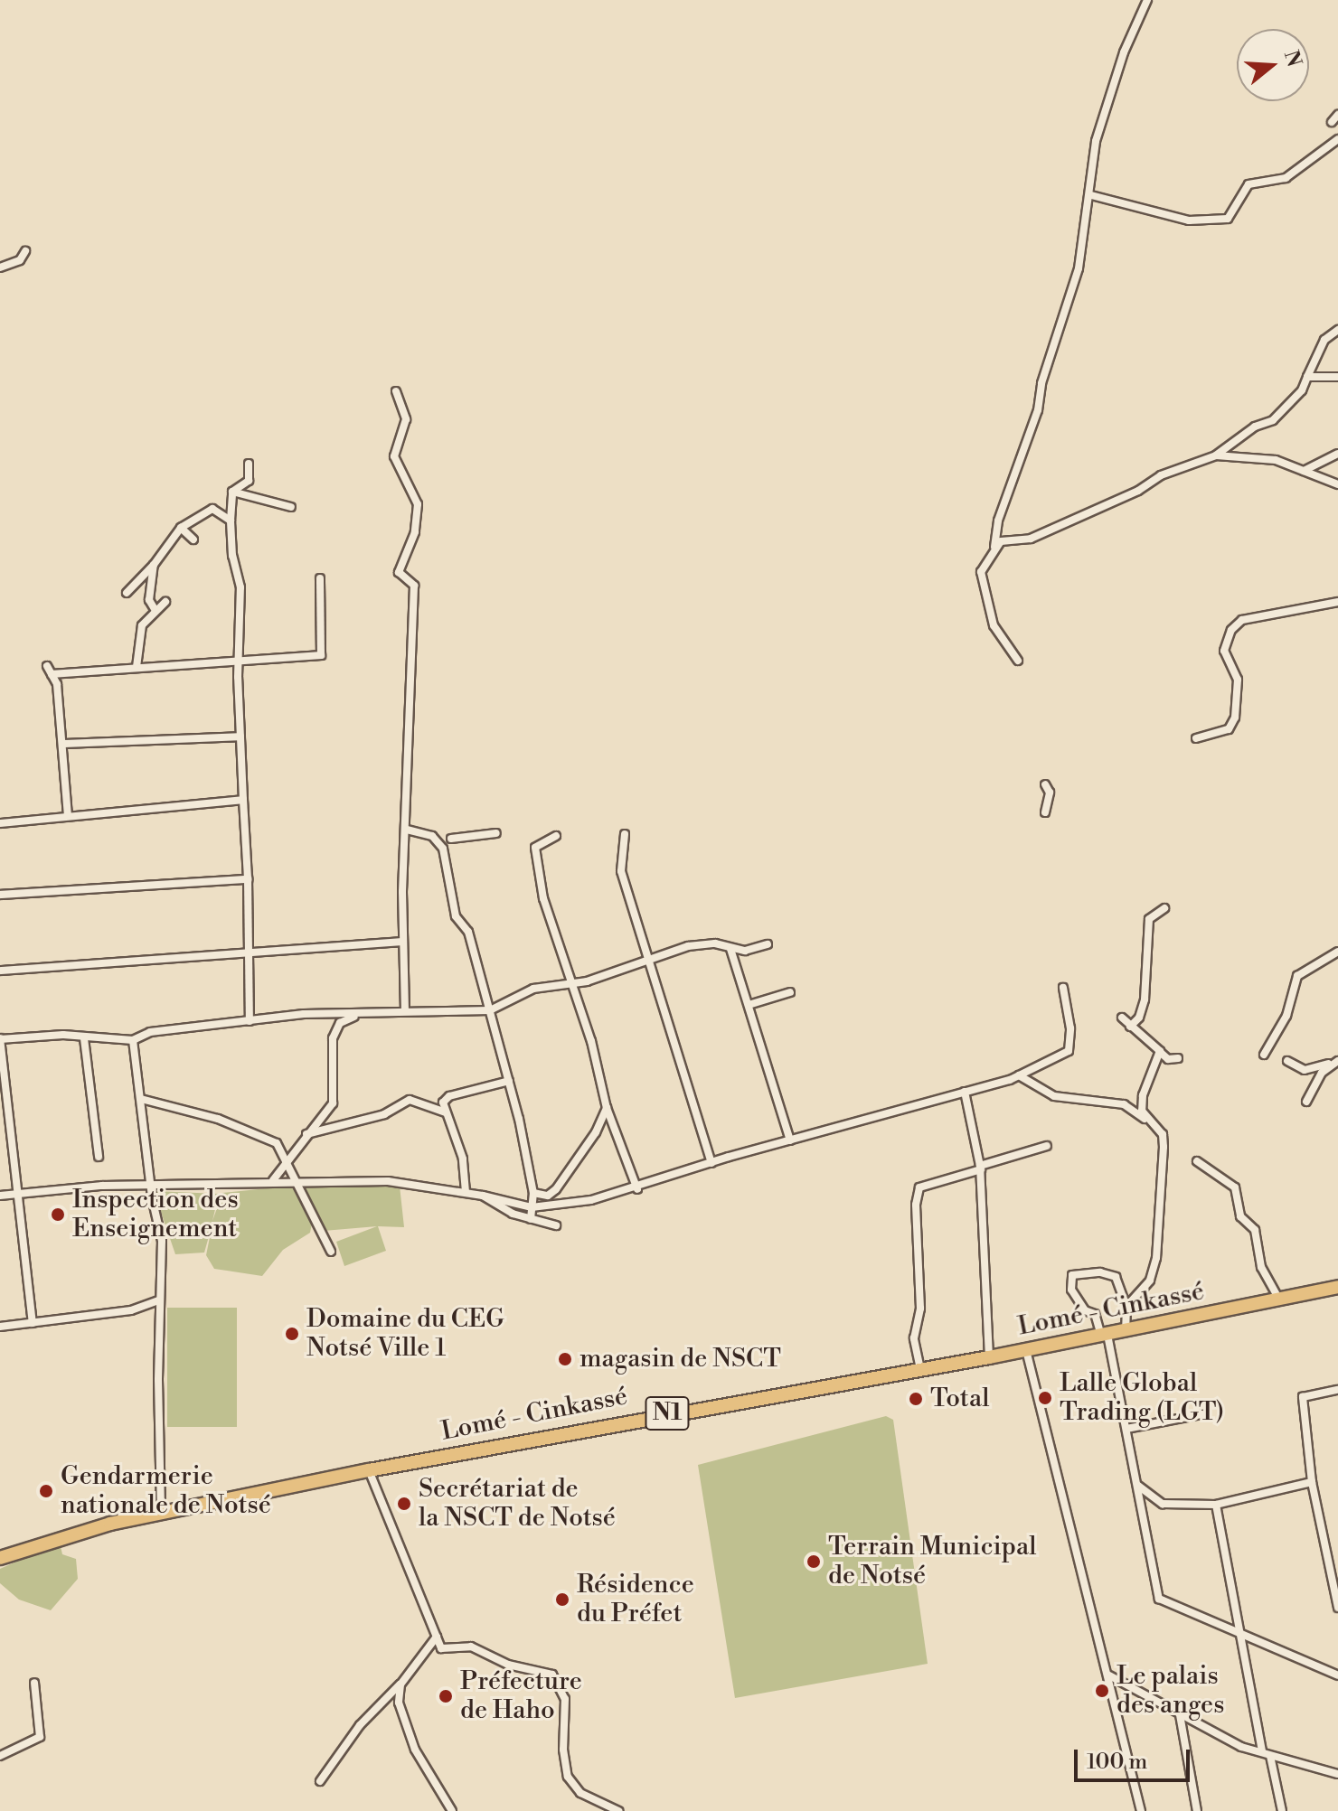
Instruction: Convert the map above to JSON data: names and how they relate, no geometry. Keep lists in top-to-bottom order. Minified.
{"streets":{"highway":["Lomé - Cinkassé","N1"]},"places":["Inspection des Enseignement","Domaine du CEG Notsé Ville 1","magasin de NSCT","Lalle Global Trading (LGT)","Total","Gendarmerie nationale de Notsé","Secrétariat de la NSCT de Notsé","Terrain Municipal de Notsé","Résidence du Préfet","Le palais des anges","Préfecture de Haho"],"scale_bar":"100 m","north":"right"}
